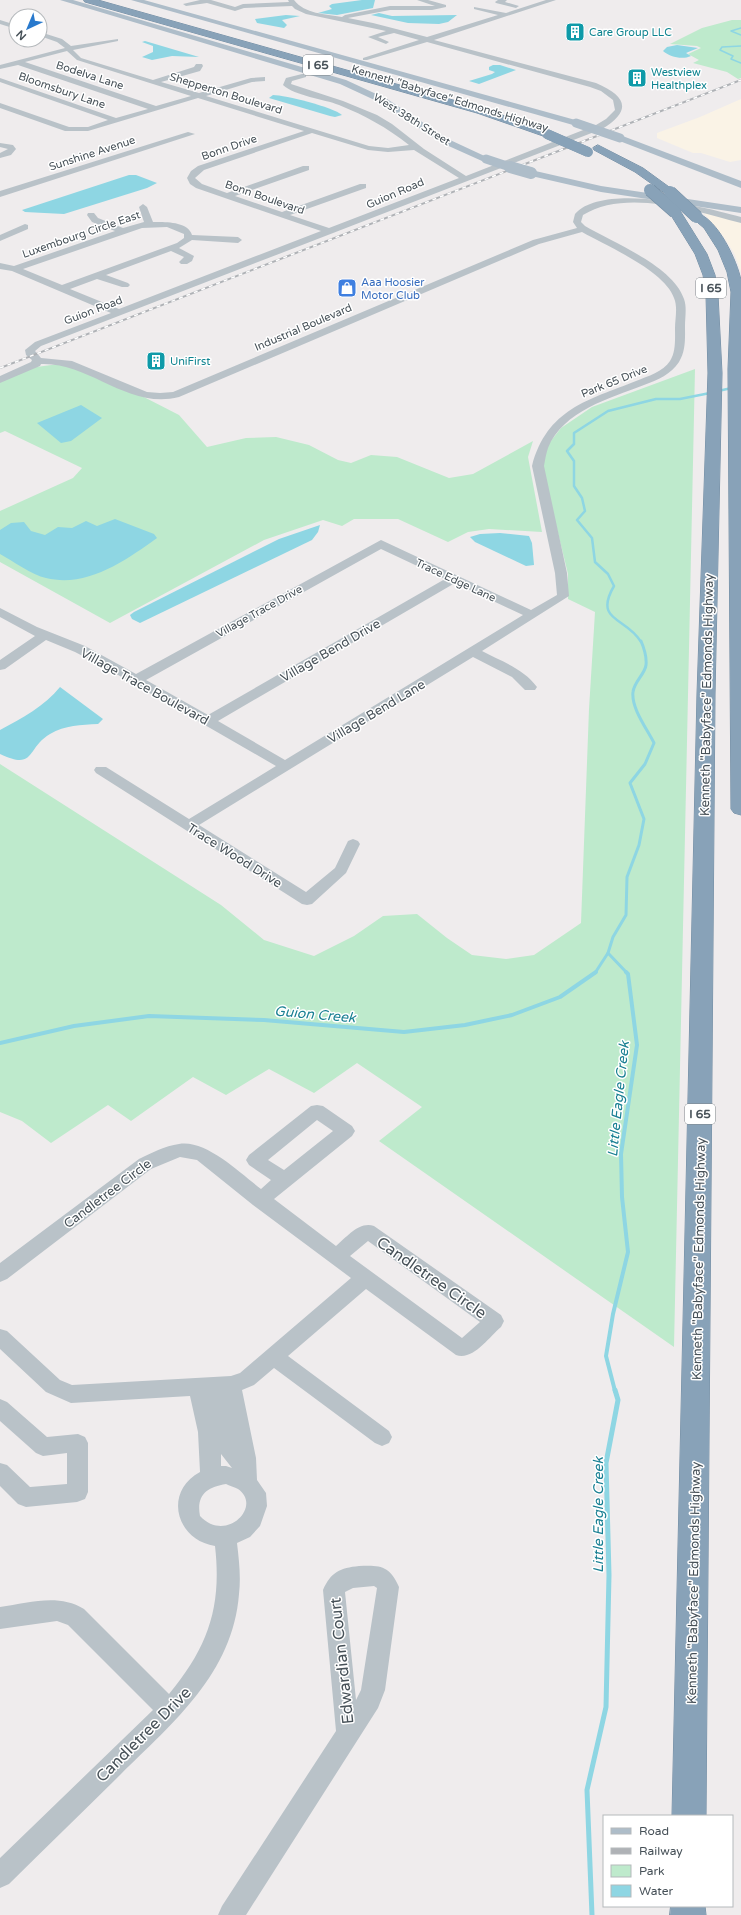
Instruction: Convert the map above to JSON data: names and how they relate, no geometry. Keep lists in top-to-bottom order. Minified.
{"streets":{"highway":["I 65","Kenneth \"Babyface\" Edmonds Highway"],"main road":["West 38th Street"],"street":["Bodelva Lane","Bloomsbury Lane","Shepperton Boulevard","Bonn Drive","Sunshine Avenue","Guion Road","Bonn Boulevard","Luxembourg Circle East","Industrial Boulevard","Park 65 Drive","Trace Edge Lane","Village Trace Drive","Village Bend Drive","Village Trace Boulevard","Village Bend Lane","Trace Wood Drive","Candletree Circle","Edwardian Court","Candletree Drive"]},"crossings":[["Shepperton Boulevard","Bonn Drive"],["Bonn Drive","Bonn Boulevard"],["Guion Road","Bonn Boulevard"],["Guion Road","Industrial Boulevard"],["Industrial Boulevard","Park 65 Drive"],["Park 65 Drive","Village Bend Lane"],["Trace Edge Lane","Village Trace Drive"],["Trace Edge Lane","Village Bend Drive"],["Trace Edge Lane","Village Bend Lane"],["Village Trace Drive","Village Trace Boulevard"],["Village Bend Drive","Village Trace Boulevard"],["Village Trace Boulevard","Village Bend Lane"],["Village Bend Lane","Trace Wood Drive"]],"water":["Guion Creek","Little Eagle Creek"],"places":{"building":["Care Group LLC","Westview Healthplex","UniFirst"],"shop":["Aaa Hoosier Motor Club"]},"legend":["Road","Railway","Park","Water"],"north":"bottom left"}
